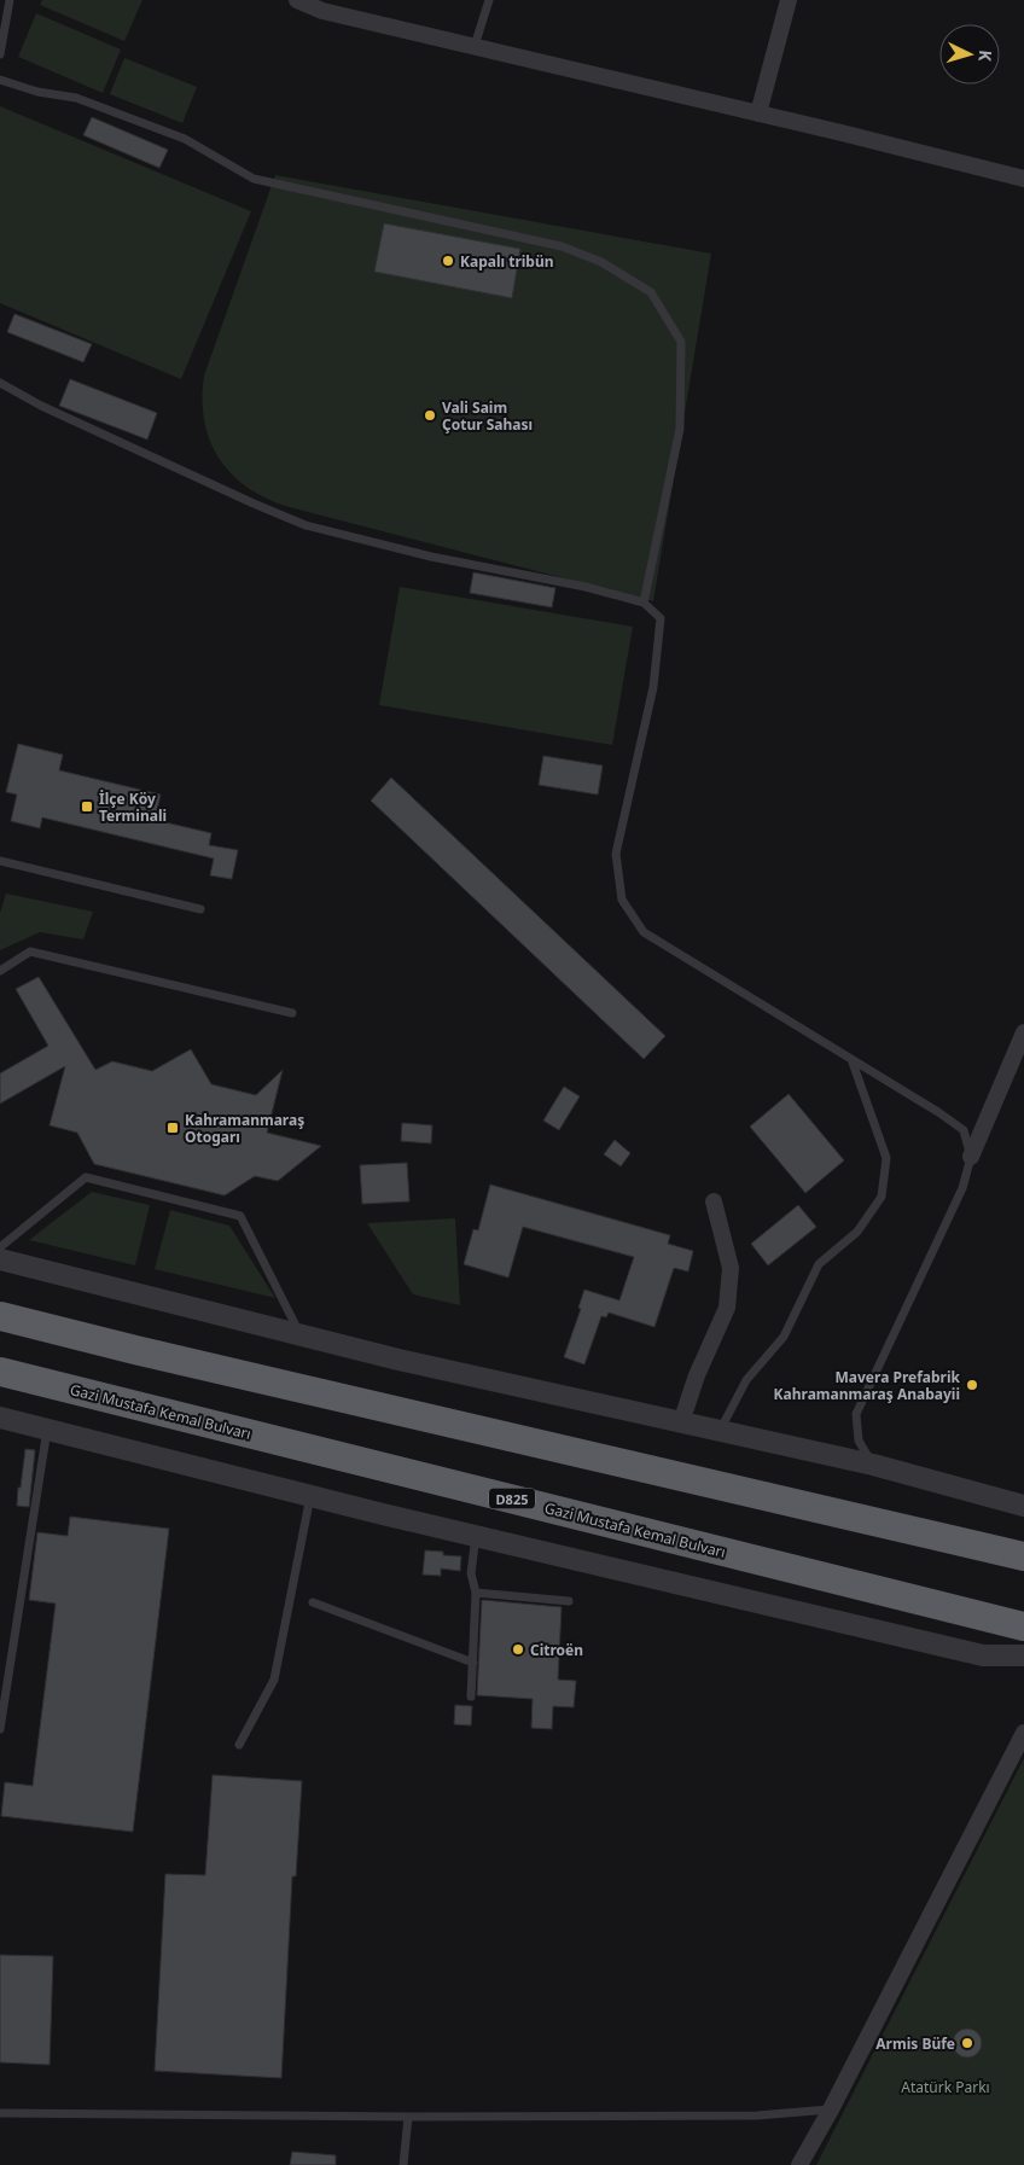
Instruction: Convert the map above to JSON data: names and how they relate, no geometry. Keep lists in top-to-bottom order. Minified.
{"streets":{"highway":["Gazi Mustafa Kemal Bulvarı","D825"]},"parks":["Atatürk Parkı"],"places":{"other":["Kapalı tribün","Vali Saim Çotur Sahası","Mavera Prefabrik Kahramanmaraş Anabayii","Citroën","Armis Büfe"],"transit":["İlçe Köy Terminali","Kahramanmaraş Otogarı"]},"north":"right"}
